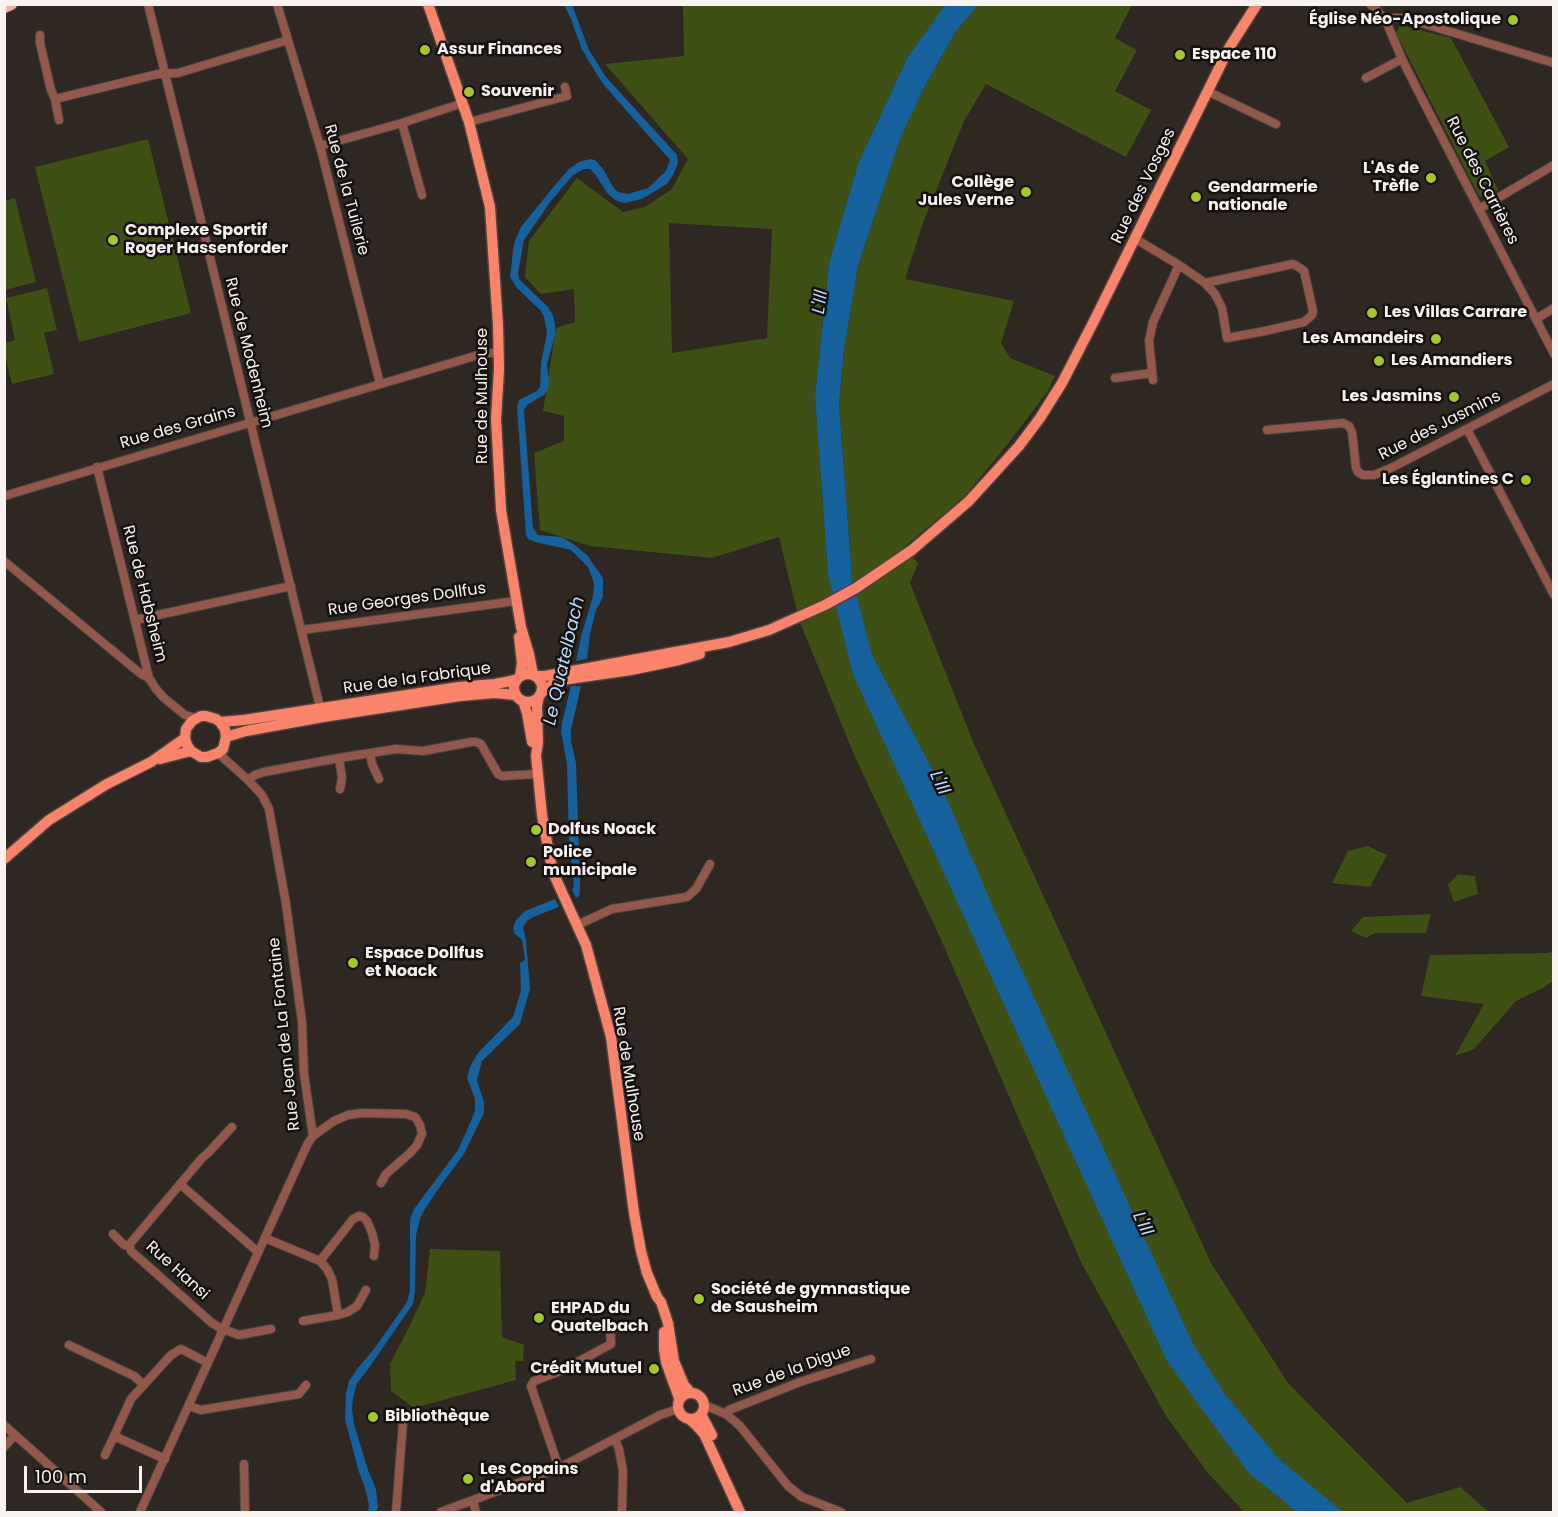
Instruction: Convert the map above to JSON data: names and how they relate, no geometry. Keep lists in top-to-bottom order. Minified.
{"streets":{"main road":["Rue des Vosges","Rue de Mulhouse","Rue de la Fabrique"],"street":["Rue des Carrières","Rue de la Tuilerie","Rue de Modenheim","Rue des Jasmins","Rue des Grains","Rue de Habsheim","Rue Georges Dollfus","Rue Jean de La Fontaine","Rue Hansi","Rue de la Digue"]},"crossings":[["Rue de la Tuilerie","Rue des Grains"],["Rue de Modenheim","Rue des Grains"],["Rue de Modenheim","Rue Georges Dollfus"],["Rue de Modenheim","Rue de la Fabrique"],["Rue de Mulhouse","Rue des Grains"],["Rue de Mulhouse","Rue Georges Dollfus"],["Rue de Mulhouse","Rue de la Fabrique"],["Rue des Grains","Rue de Habsheim"],["Rue de Habsheim","Rue de la Fabrique"],["Rue de Habsheim","Rue Jean de La Fontaine"],["Rue de la Fabrique","Rue Jean de La Fontaine"],["Rue Jean de La Fontaine","Rue Hansi"]],"water":["L'Ill","Le Quatelbach"],"places":["Église Néo-Apostolique","Assur Finances","Espace 110","Souvenir","L'As de Trèfle","Collège Jules Verne","Gendarmerie nationale","Complexe Sportif Roger Hassenforder","Les Villas Carrare","Les Amandeirs","Les Amandiers","Les Jasmins","Les Églantines C","Dolfus Noack","Police municipale","Espace Dollfus et Noack","Société de gymnastique de Sausheim","EHPAD du Quatelbach","Crédit Mutuel","Bibliothèque","Les Copains d'Abord"],"scale_bar":"100 m"}
